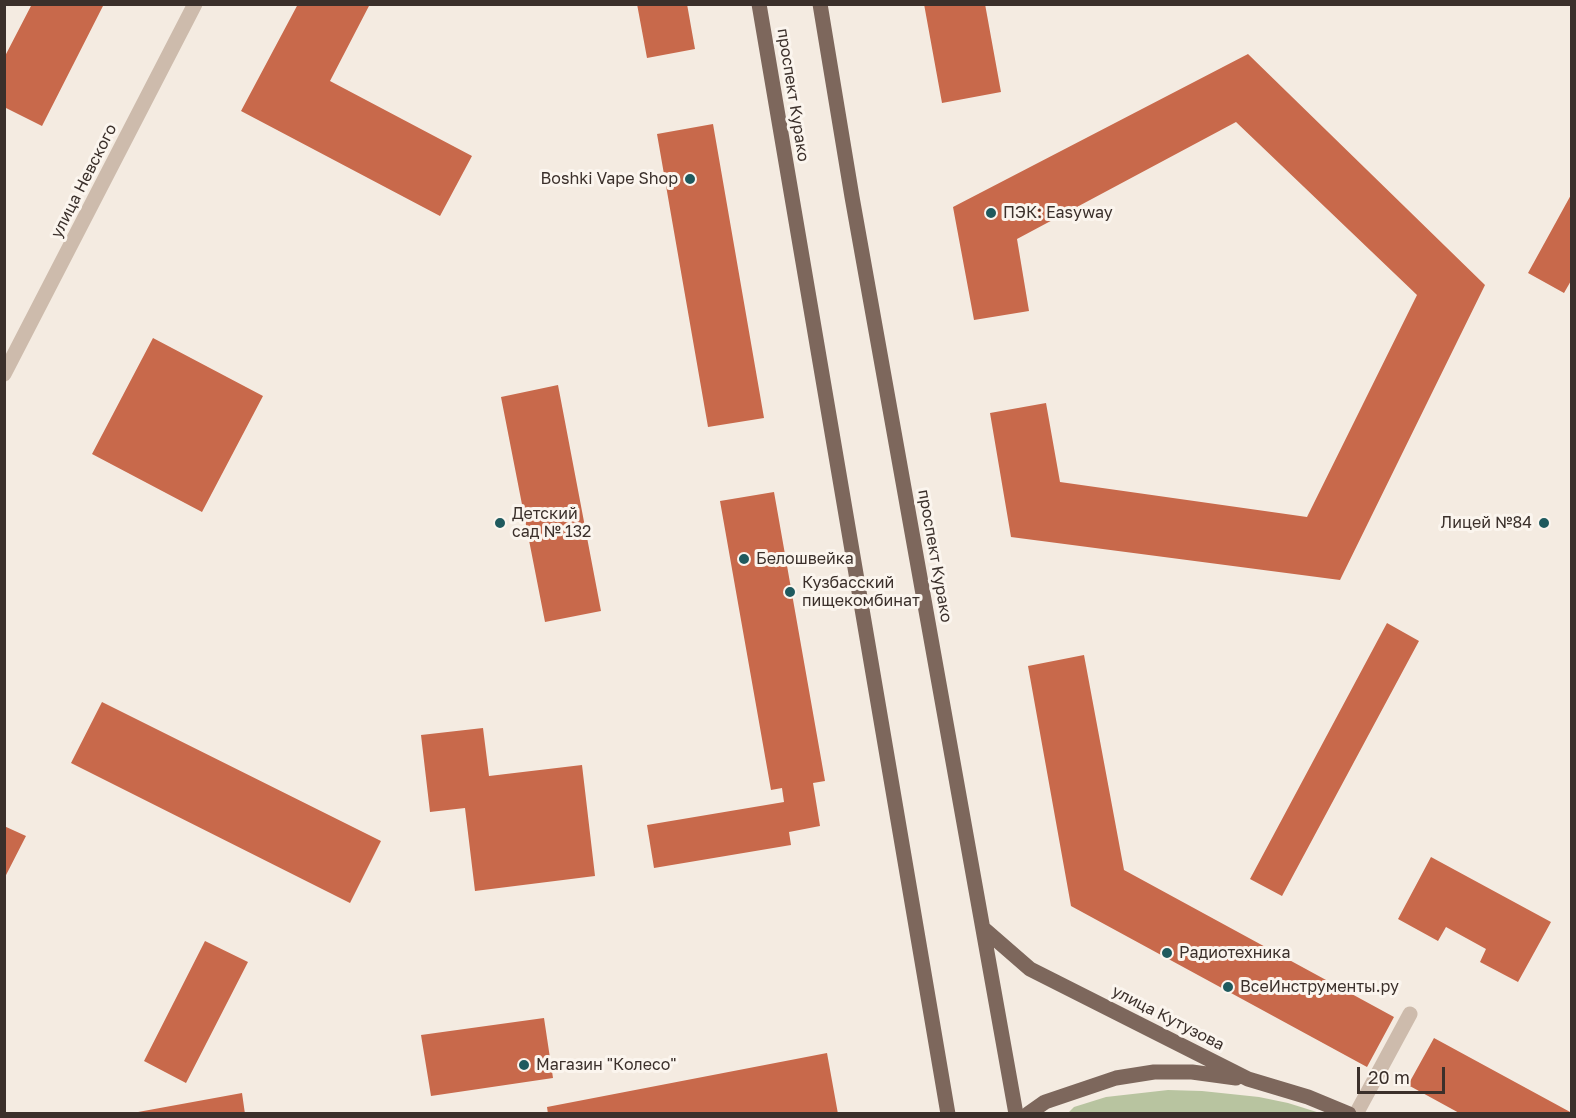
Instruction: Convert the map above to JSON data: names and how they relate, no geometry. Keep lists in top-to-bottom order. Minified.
{"streets":{"main road":["проспект Курако","улица Кутузова"],"street":["улица Невского"]},"crossings":[["проспект Курако","улица Кутузова"]],"places":["Boshki Vape Shop","ПЭК: Easyway","Детский сад № 132","Лицей №84","Белошвейка","Кузбасский пищекомбинат","Радиотехника","ВсеИнструменты.ру","Магазин \"Колесо\""],"scale_bar":"20 m"}
